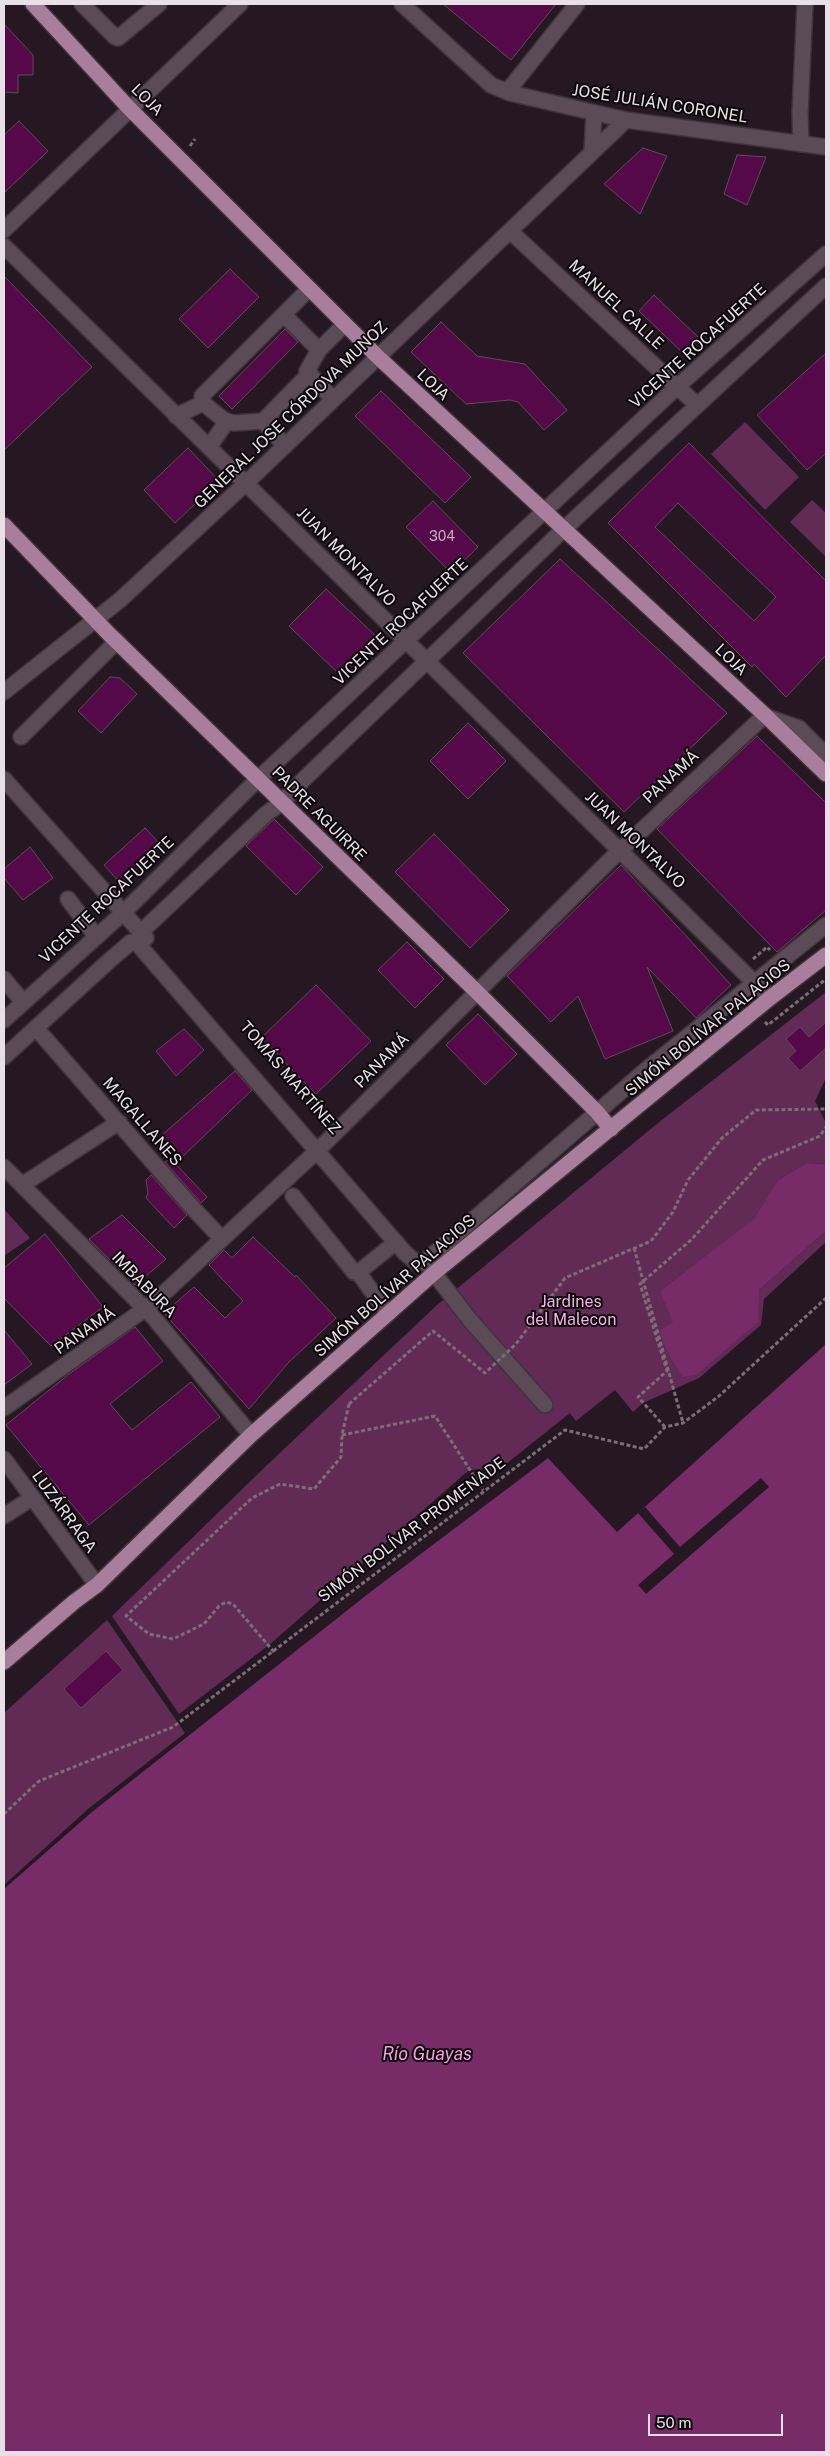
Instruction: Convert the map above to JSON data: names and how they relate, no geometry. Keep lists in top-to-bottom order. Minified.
{"streets":{"main road":["LOJA","PADRE AGUIRRE","SIMÓN BOLÍVAR PALACIOS"],"street":["JOSÉ JULIÁN CORONEL","MANUEL CALLE","VICENTE ROCAFUERTE","GENERAL JOSE CÓRDOVA MUNOZ","JUAN MONTALVO","PANAMÁ","TOMÁS MARTÍNEZ","MAGALLANES","IMBABURA","LUZÁRRAGA"],"path":["SIMÓN BOLÍVAR PROMENADE"]},"crossings":[["LOJA","VICENTE ROCAFUERTE"],["LOJA","GENERAL JOSE CÓRDOVA MUNOZ"],["LOJA","PANAMÁ"],["JOSÉ JULIÁN CORONEL","GENERAL JOSE CÓRDOVA MUNOZ"],["MANUEL CALLE","VICENTE ROCAFUERTE"],["MANUEL CALLE","GENERAL JOSE CÓRDOVA MUNOZ"],["VICENTE ROCAFUERTE","JUAN MONTALVO"],["VICENTE ROCAFUERTE","PADRE AGUIRRE"],["VICENTE ROCAFUERTE","TOMÁS MARTÍNEZ"],["GENERAL JOSE CÓRDOVA MUNOZ","JUAN MONTALVO"],["GENERAL JOSE CÓRDOVA MUNOZ","PADRE AGUIRRE"],["JUAN MONTALVO","PANAMÁ"],["JUAN MONTALVO","SIMÓN BOLÍVAR PALACIOS"],["PANAMÁ","PADRE AGUIRRE"],["PANAMÁ","TOMÁS MARTÍNEZ"],["PANAMÁ","MAGALLANES"],["PANAMÁ","IMBABURA"],["PADRE AGUIRRE","SIMÓN BOLÍVAR PALACIOS"],["SIMÓN BOLÍVAR PALACIOS","TOMÁS MARTÍNEZ"],["SIMÓN BOLÍVAR PALACIOS","IMBABURA"],["SIMÓN BOLÍVAR PALACIOS","LUZÁRRAGA"]],"water":["Río Guayas"],"parks":["Jardines del Malecon"],"house_numbers":["304"],"scale_bar":"50 m"}
